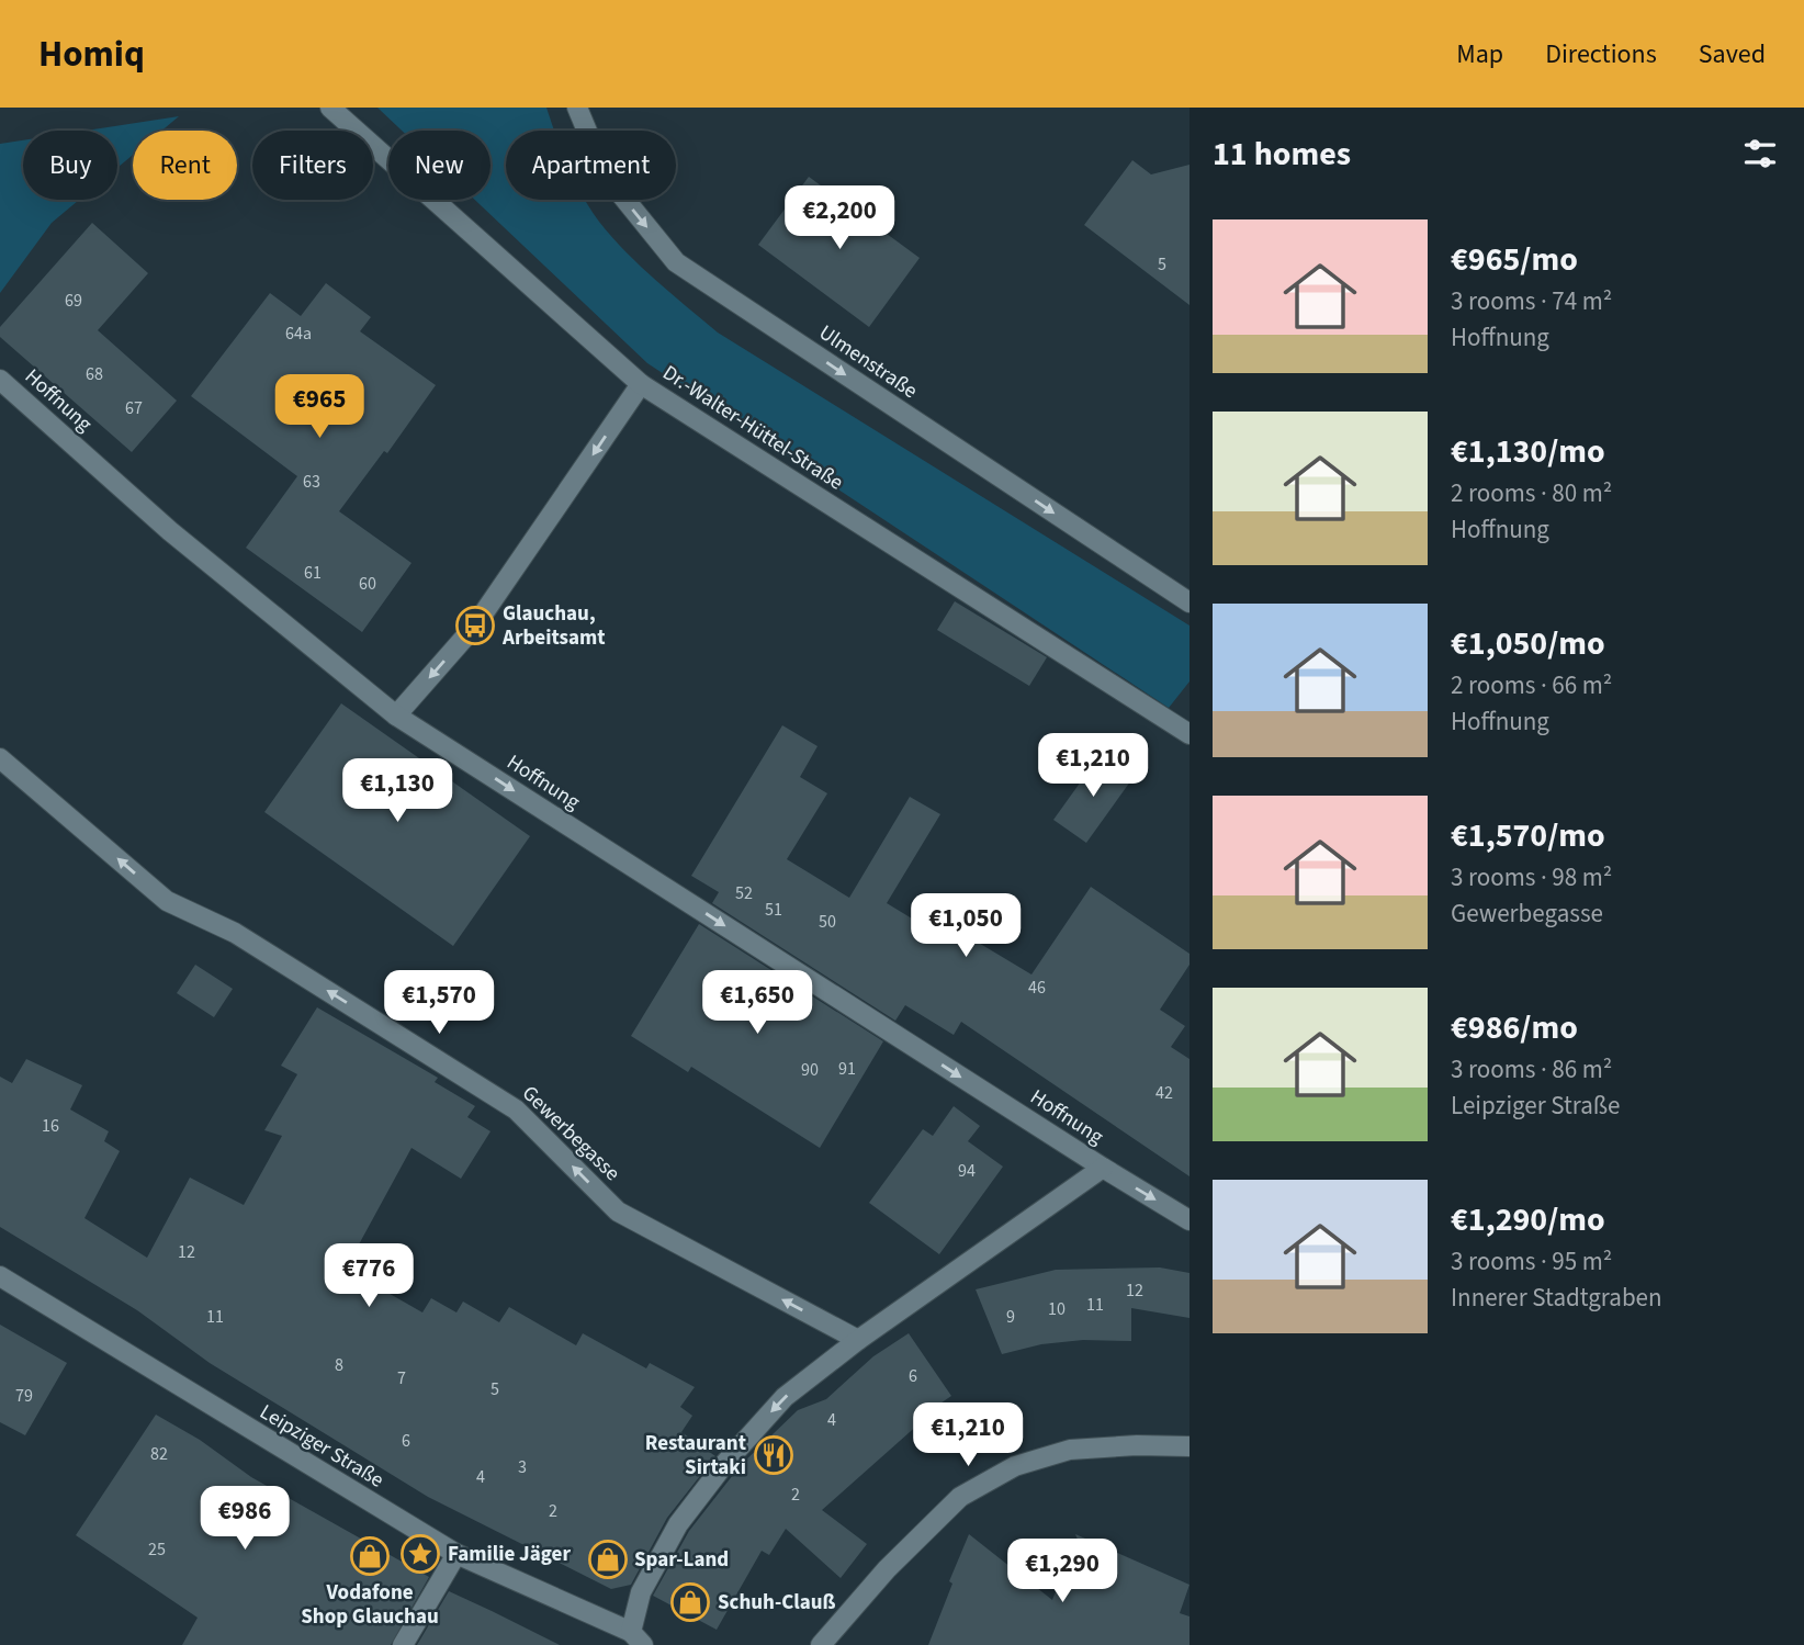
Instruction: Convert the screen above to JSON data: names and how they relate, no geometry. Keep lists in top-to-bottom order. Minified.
{"streets":{"street":["Ulmenstraße","Hoffnung","Dr.-Walter-Hüttel-Straße","Gewerbegasse","Leipziger Straße"]},"crossings":[["Hoffnung","Gewerbegasse"],["Hoffnung","Leipziger Straße"]],"one_way":["Ulmenstraße","Gewerbegasse"],"places":{"bus stop":["Glauchau, Arbeitsamt"],"restaurant":["Restaurant Sirtaki"],"place":["Familie Jäger"],"shop":["Vodafone Shop Glauchau","Spar-Land","Schuh-Clauß"]},"house_numbers":["5","69","64a","68","67","63","61","60","52","51","50","46","91","90","42","16","94","12","12","11","10","11","9","8","6","7","5","79","4","6","82","3","4","2","2","25"],"page":{"header":"Homiq","nav":["Map","Directions","Saved"],"heading":"11 homes","chip":["Buy","Rent","Filters","New","Apartment"],"price":["€2,200","€965","€1,210","€1,130","€1,050","€1,570","€1,650","€776","€1,210","€986","€1,290"],"list":[{"name":"€965/mo","note":"3 rooms · 74 m² · Hoffnung"},{"name":"€1,130/mo","note":"2 rooms · 80 m² · Hoffnung"},{"name":"€1,050/mo","note":"2 rooms · 66 m² · Hoffnung"},{"name":"€1,570/mo","note":"3 rooms · 98 m² · Gewerbegasse"},{"name":"€986/mo","note":"3 rooms · 86 m² · Leipziger Straße"},{"name":"€1,290/mo","note":"3 rooms · 95 m² · Innerer Stadtgraben"}]}}
